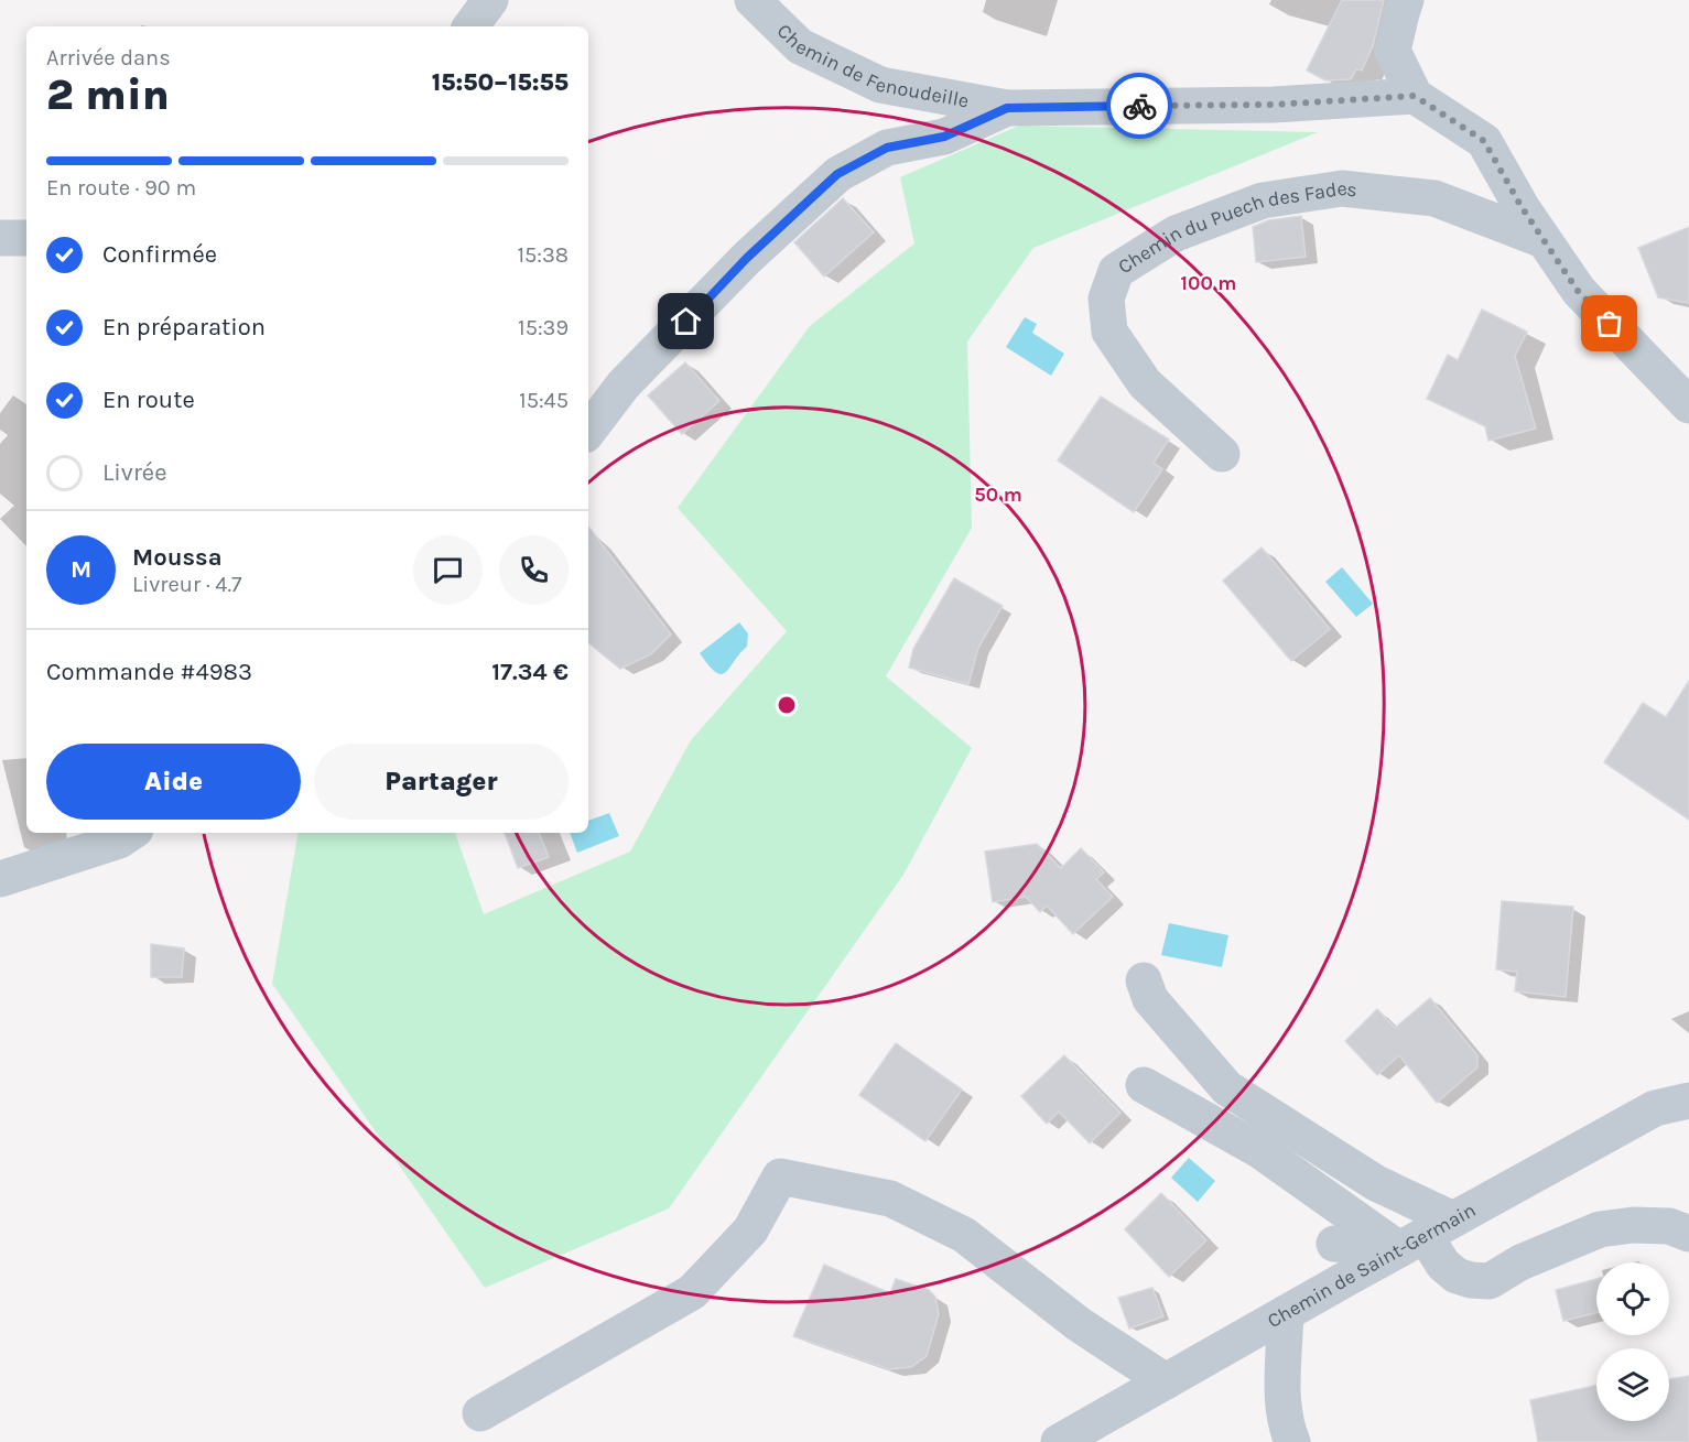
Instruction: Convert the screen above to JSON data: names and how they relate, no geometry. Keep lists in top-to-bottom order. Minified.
{"streets":{"street":["Chemin de Fenoudeille","Chemin du Puech des Fades","Chemin de Saint-Germain"]},"page":{"heading":["2 min","Arrivée dans","15:50–15:55"],"panel":["Moussa","Livreur · 4.7","Commande #4983","17.34 €"],"bar":"En route · 90 m","list":[["Confirmée","15:38"],["En préparation","15:39"],["En route","15:45"],"Livrée"],"round":"M","buttons":["Aide","Partager"]},"rings":["100 m","50 m"]}
